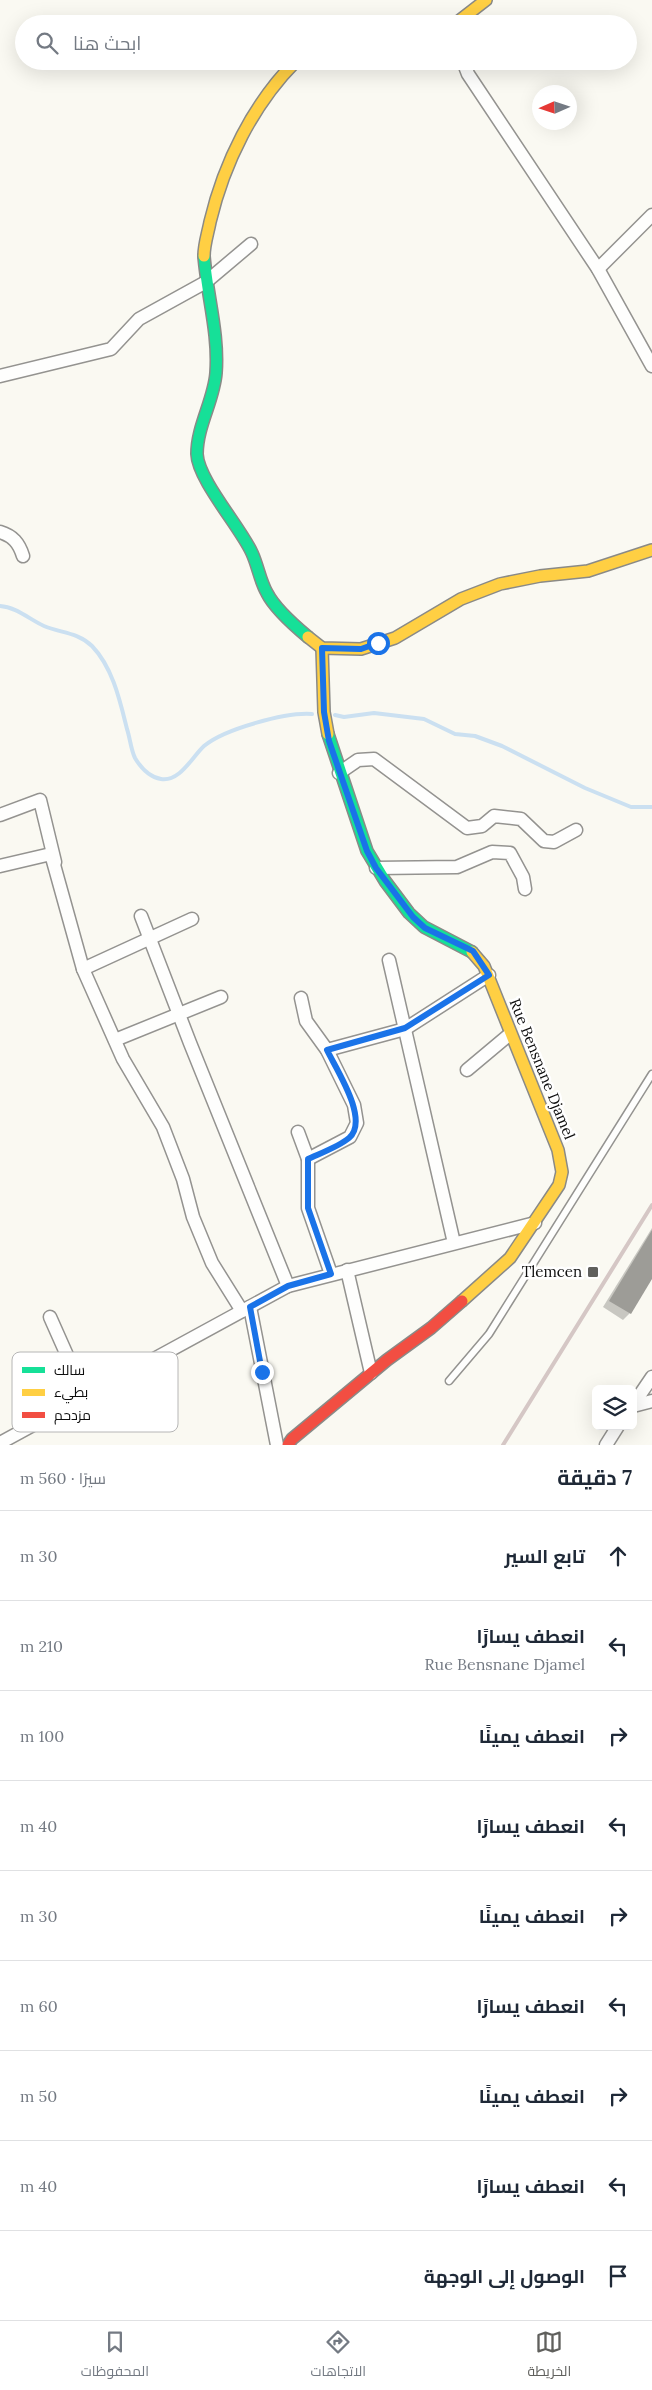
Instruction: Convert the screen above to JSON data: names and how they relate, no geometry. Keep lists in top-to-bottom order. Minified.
{"streets":{"main road":["Rue Bensnane Djamel"]},"places":{"transit":["Tlemcen"]},"legend":["سالك","بطيء","مزدحم"],"north":"left","page":{"search":"ابحث هنا","heading":["7 دقيقة","سيرًا · 560 m"],"list":[["تابع السير","30 m"],["انعطف يسارًا","Rue Bensnane Djamel","210 m"],["انعطف يمينًا","100 m"],["انعطف يسارًا","40 m"],["انعطف يمينًا","30 m"],["انعطف يسارًا","60 m"],["انعطف يمينًا","50 m"],["انعطف يسارًا","40 m"],"الوصول إلى الوجهة"],"nav":["الخريطة","الاتجاهات","المحفوظات"]}}
